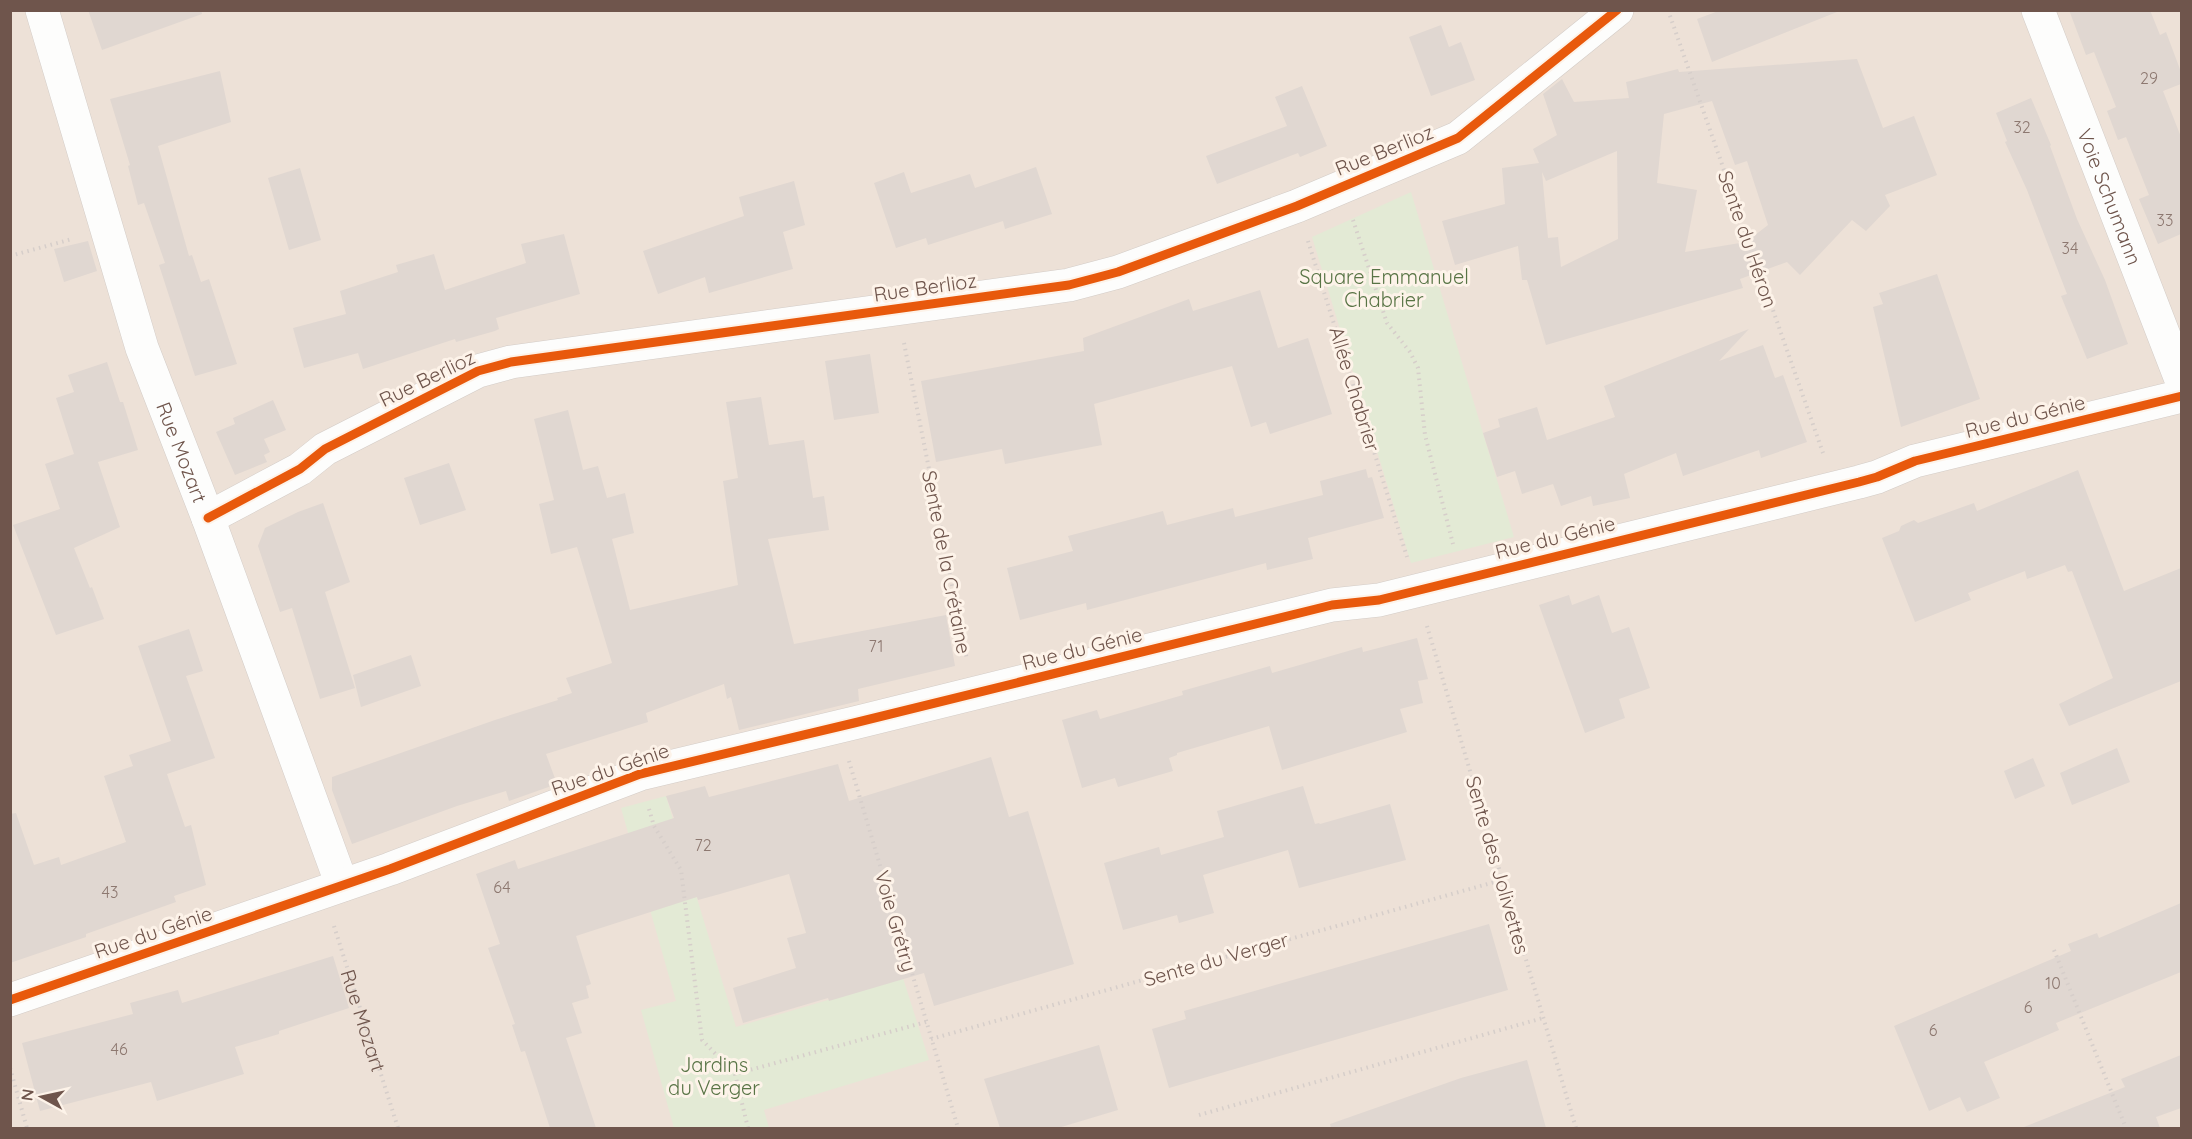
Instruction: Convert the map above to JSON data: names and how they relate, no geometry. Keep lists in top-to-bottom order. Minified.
{"streets":{"street":["Rue Berlioz","Voie Schumann","Rue du Génie","Rue Mozart"],"path":["Sente du Héron","Allée Chabrier","Sente de la Crétaine","Sente des Jolivettes","Voie Grétry","Sente du Verger"]},"crossings":[["Rue Berlioz","Allée Chabrier"],["Rue Berlioz","Rue Mozart"],["Rue Berlioz","Sente de la Crétaine"],["Rue du Génie","Rue Mozart"],["Rue du Génie","Voie Grétry"],["Sente des Jolivettes","Sente du Verger"],["Voie Grétry","Sente du Verger"]],"parks":["Square Emmanuel Chabrier","Jardins du Verger"],"house_numbers":["29","32","33","34","71","72","64","43","10","6","6","46"],"north":"left"}
